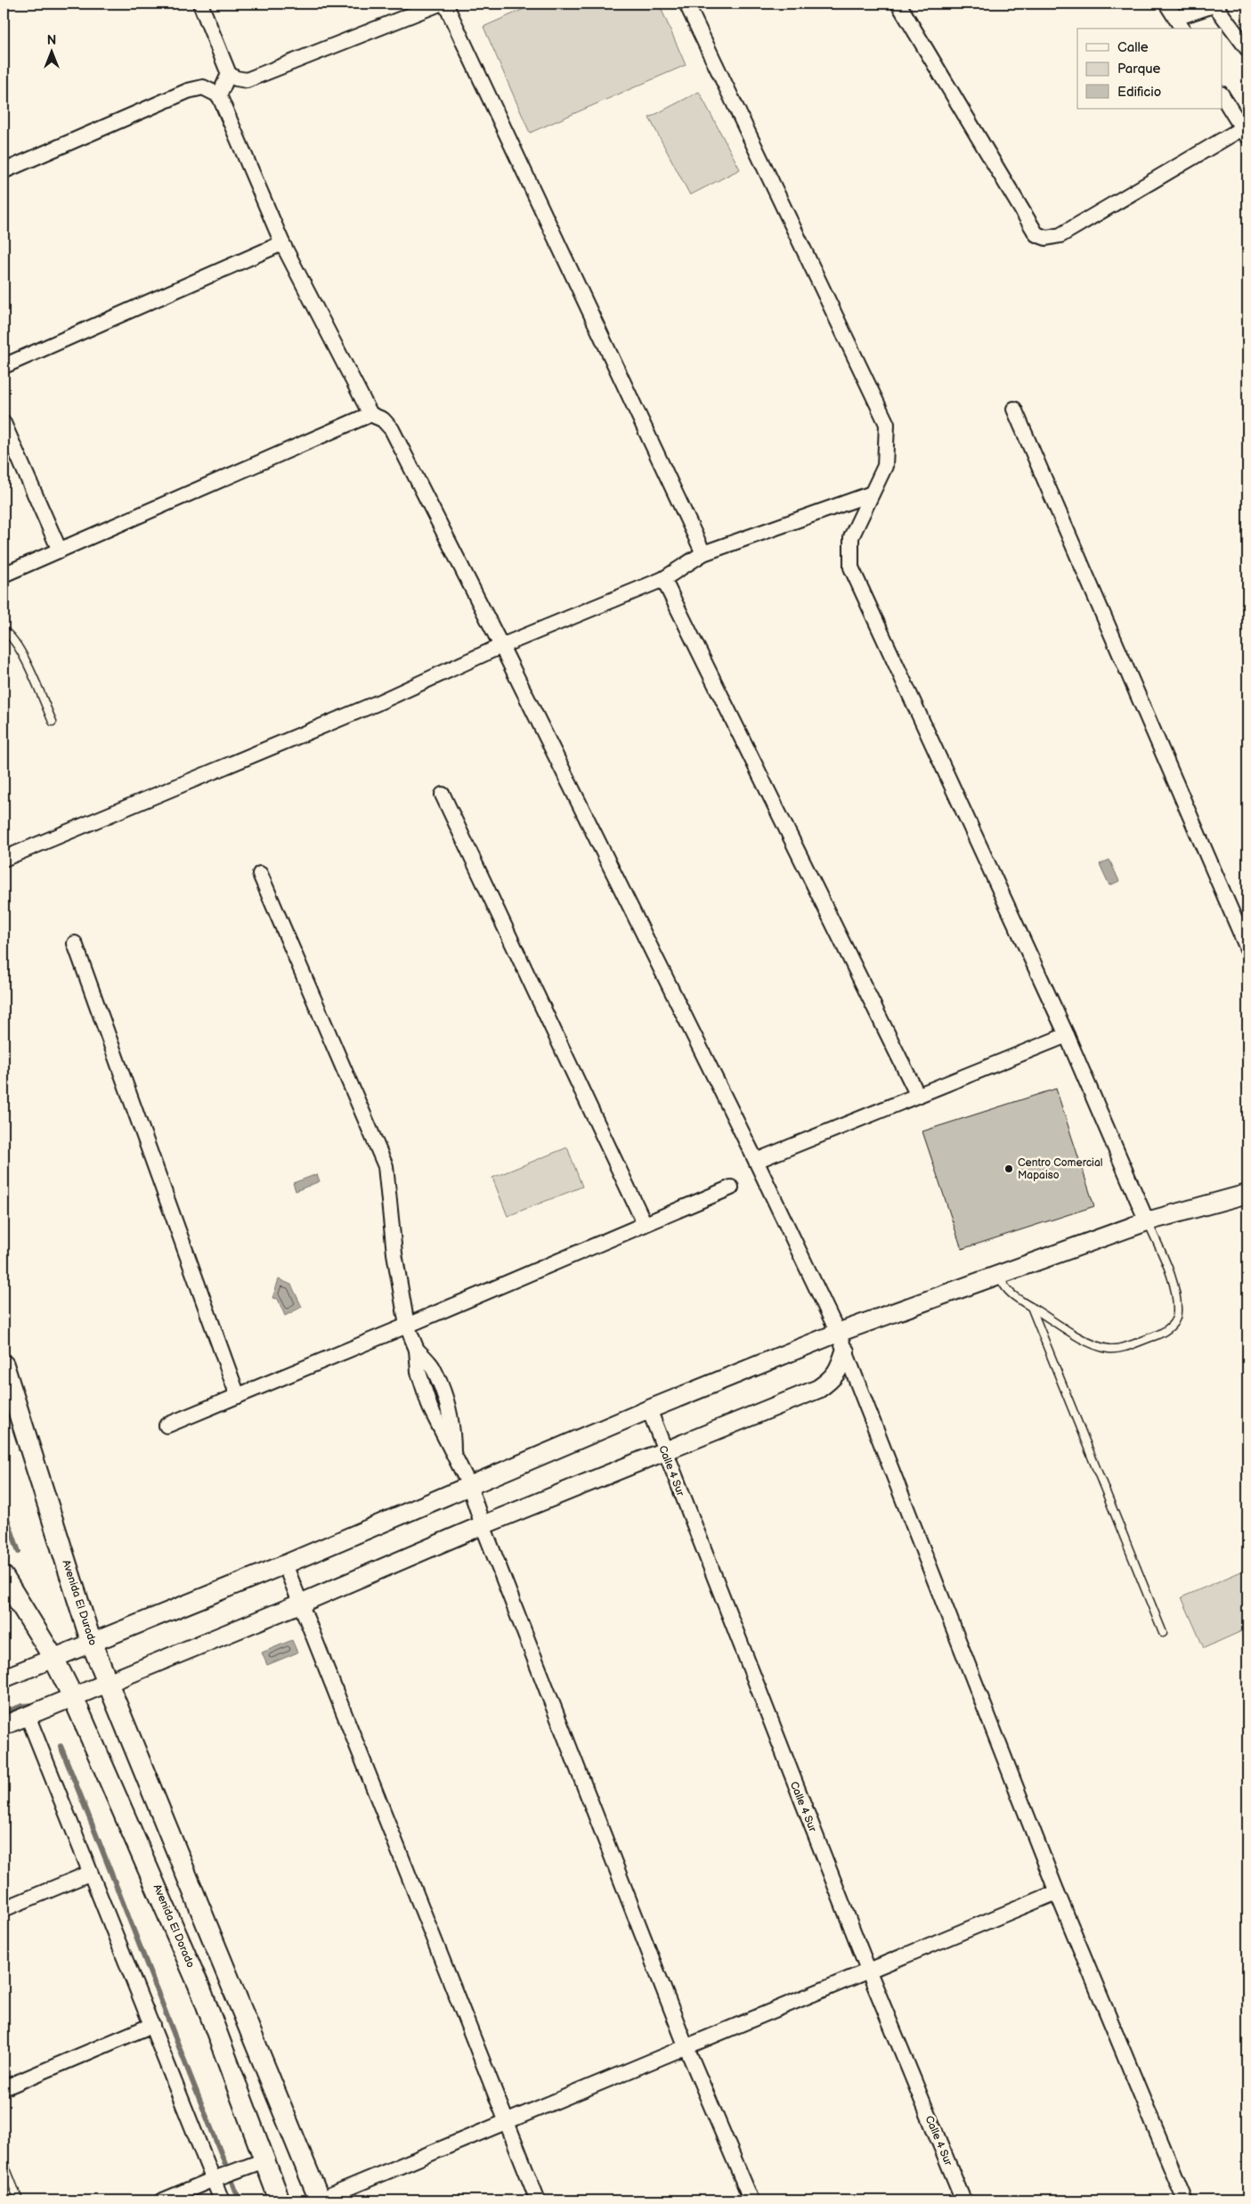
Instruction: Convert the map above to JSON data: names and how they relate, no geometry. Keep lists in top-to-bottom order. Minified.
{"streets":{"main road":["Avenida El Durado","Avenida El Dorado"],"street":["Calle 4 Sur"]},"places":["Centro Comercial Mapaiso"],"legend":["Calle","Parque","Edificio"],"north":"top"}
